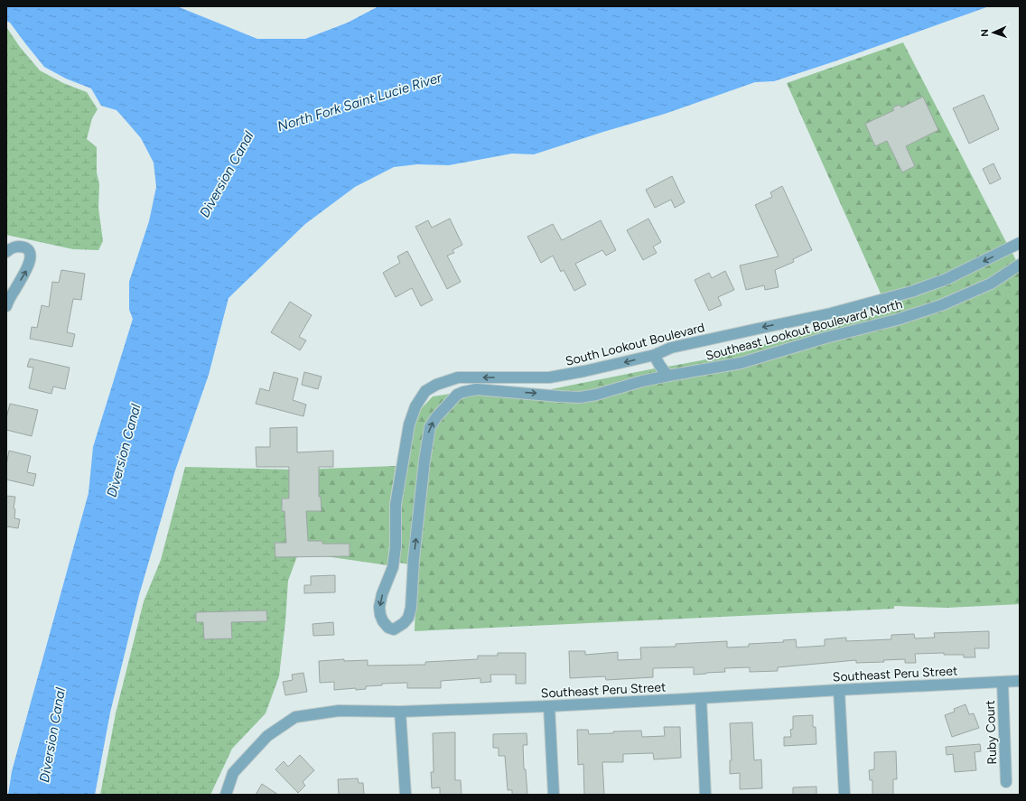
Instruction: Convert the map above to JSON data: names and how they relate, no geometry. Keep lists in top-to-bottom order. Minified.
{"streets":{"street":["Southeast Lookout Boulevard North","South Lookout Boulevard","Southeast Peru Street","Ruby Court"]},"crossings":[["Southeast Lookout Boulevard North","South Lookout Boulevard"],["Southeast Peru Street","Ruby Court"]],"one_way":["South Lookout Boulevard"],"water":["North Fork Saint Lucie River","Diversion Canal"],"north":"left"}
